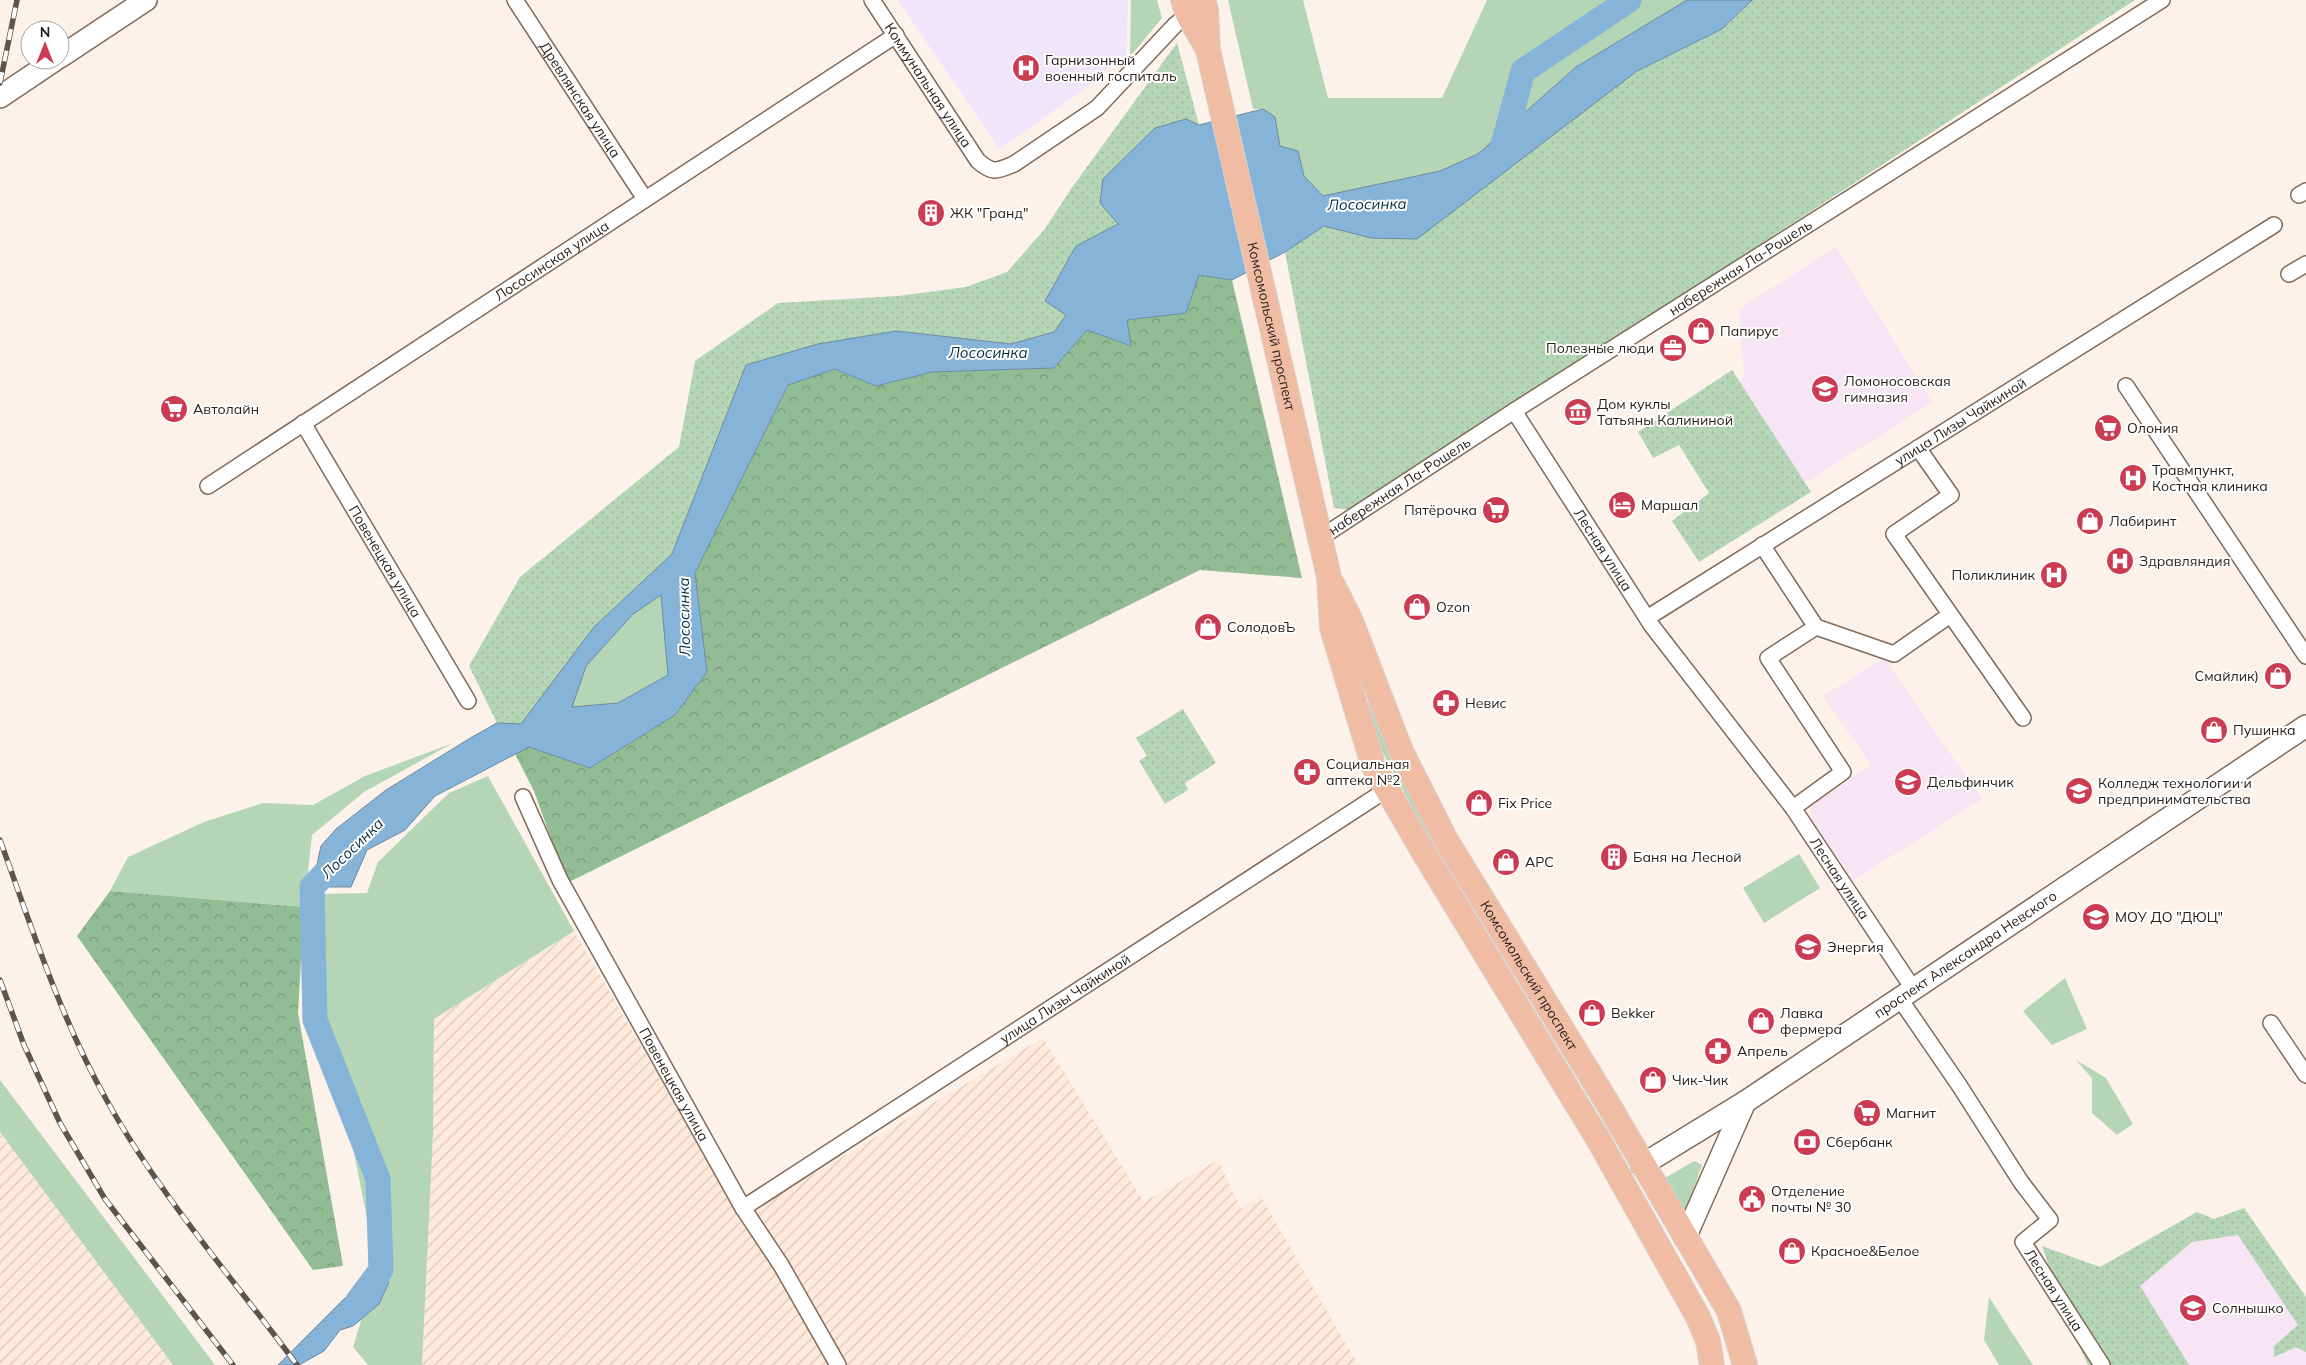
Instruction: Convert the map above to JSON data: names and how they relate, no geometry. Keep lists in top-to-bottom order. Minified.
{"streets":{"main road":["Комсомольский проспект","проспект Александра Невского"],"street":["Коммунальная улица","Древлянская улица","Лососинская улица","набережная Ла-Рошель","улица Лизы Чайкиной","Лесная улица","Повенецкая улица"]},"crossings":[["Коммунальная улица","Лососинская улица"],["Коммунальная улица","Комсомольский проспект"],["Древлянская улица","Лососинская улица"],["Лососинская улица","Повенецкая улица"],["набережная Ла-Рошель","Комсомольский проспект"],["набережная Ла-Рошель","Лесная улица"],["Комсомольский проспект","улица Лизы Чайкиной"],["Комсомольский проспект","проспект Александра Невского"],["улица Лизы Чайкиной","Лесная улица"],["улица Лизы Чайкиной","Повенецкая улица"],["Лесная улица","проспект Александра Невского"]],"water":["Лососинка"],"places":{"hospital":["Гарнизонный военный госпиталь","Травмпункт, Костная клиника","Здравляндия","Поликлиник"],"building":["ЖК \"Гранд\"","Баня на Лесной"],"shop":["Папирус","Лабиринт","Ozon","СолодовЪ","Смайлик)","Пушинка","Fix Price","АРС","Bekker","Лавка фермера","Чик-Чик","Красное&Белое"],"office":["Полезные люди"],"school or university":["Ломоносовская гимназия","Дельфинчик","Колледж технологии и предпринимательства","МОУ ДО \"ДЮЦ\"","Энергия","Солнышко"],"supermarket":["Автолайн","Олония","Пятёрочка","Магнит"],"museum":["Дом куклы Татьяны Калининой"],"hotel":["Маршал"],"pharmacy":["Невис","Социальная аптека №2","Апрель"],"bank":["Сбербанк"],"public building":["Отделение почты № 30"]},"north":"top"}
